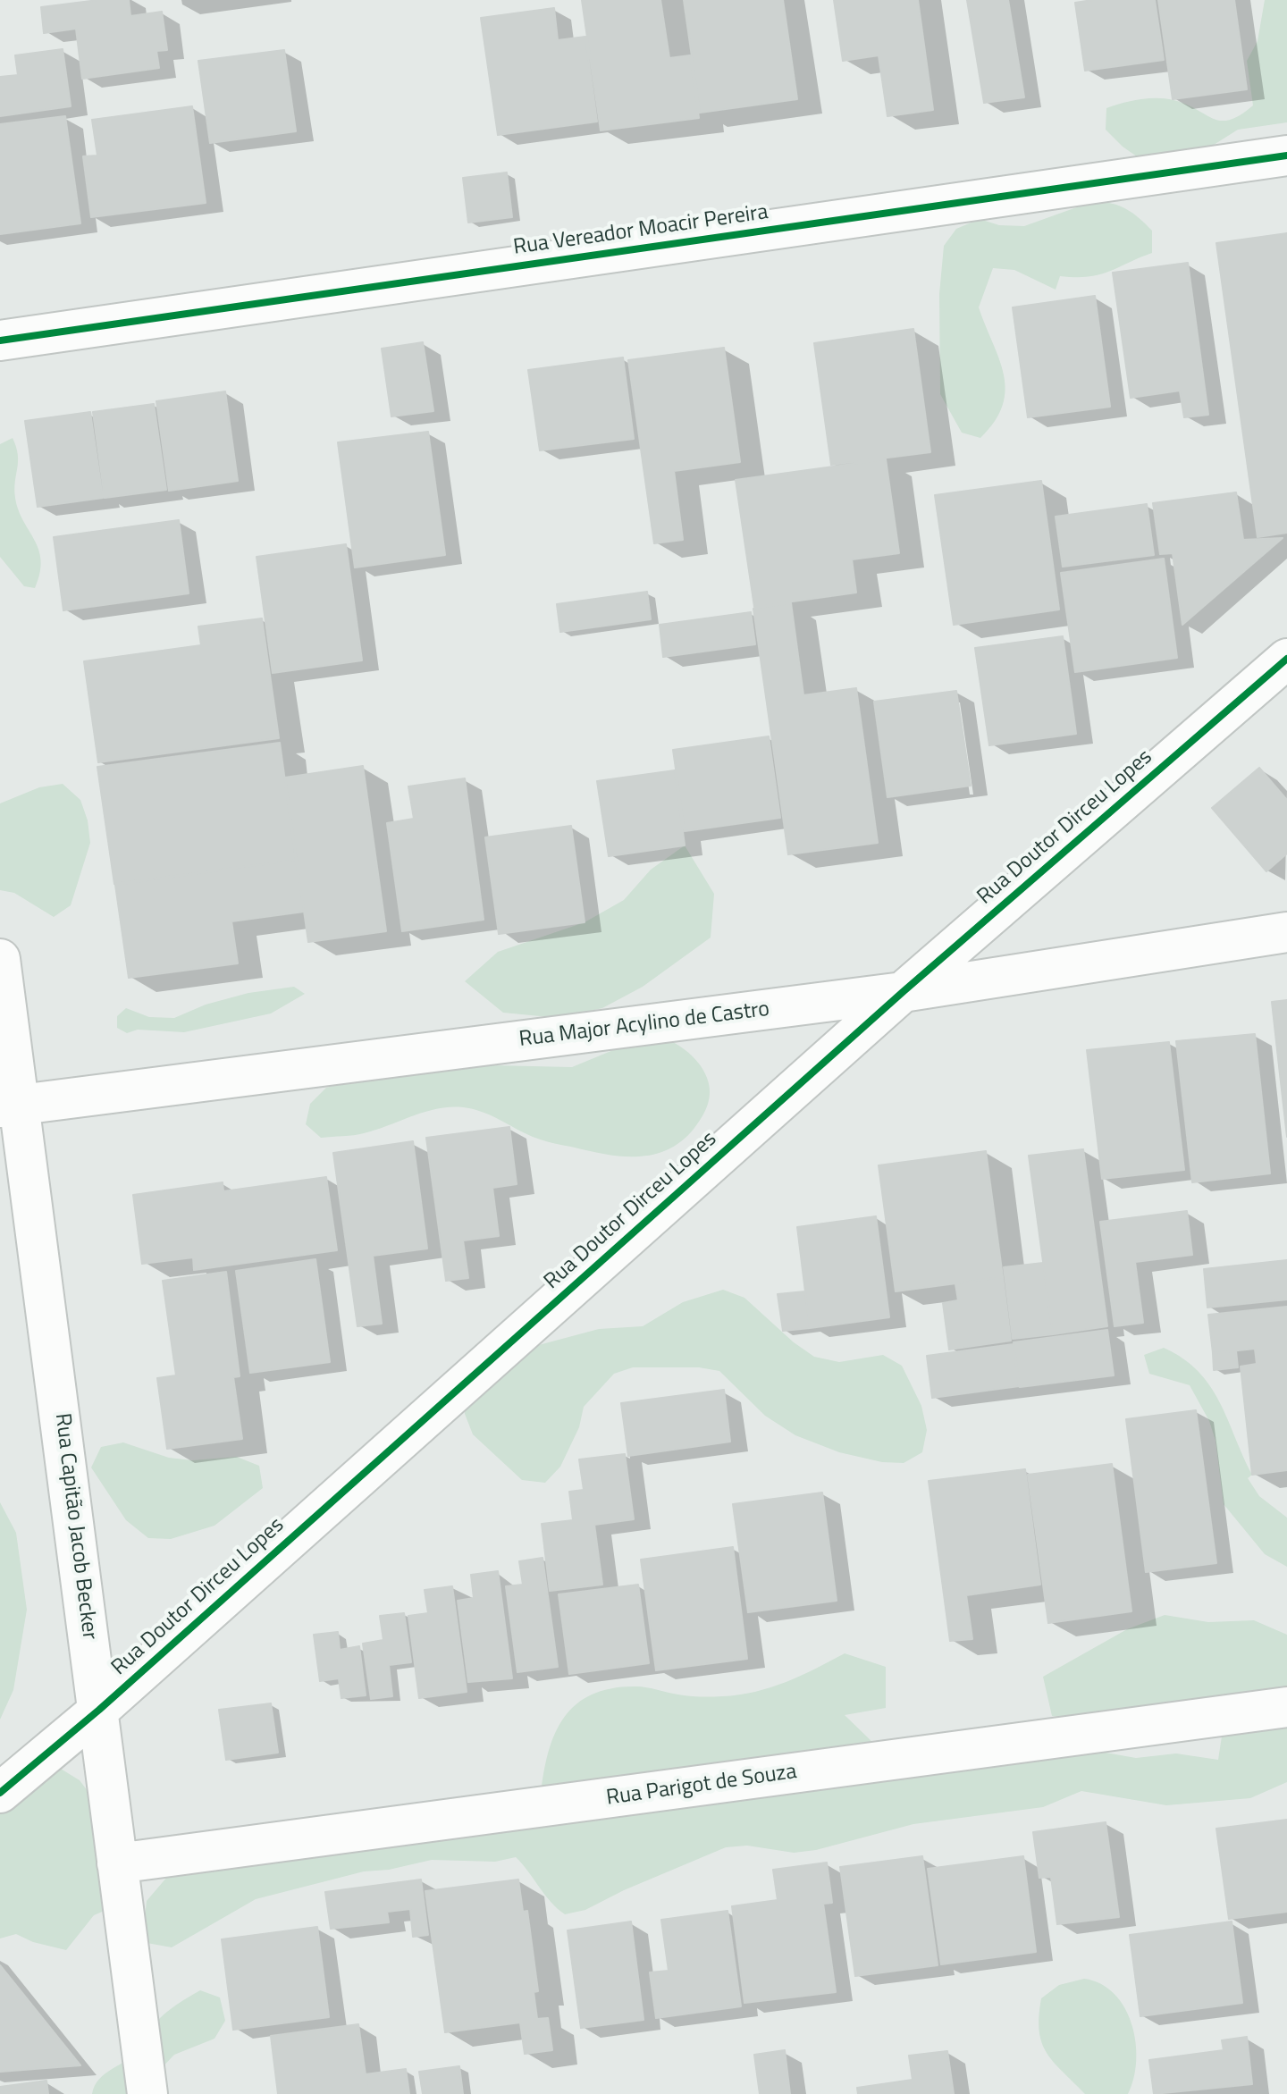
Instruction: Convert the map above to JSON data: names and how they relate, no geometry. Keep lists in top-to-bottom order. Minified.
{"streets":{"street":["Rua Vereador Moacir Pereira","Rua Doutor Dirceu Lopes","Rua Major Acylino de Castro","Rua Capitão Jacob Becker","Rua Parigot de Souza"]},"crossings":[["Rua Doutor Dirceu Lopes","Rua Major Acylino de Castro"],["Rua Doutor Dirceu Lopes","Rua Capitão Jacob Becker"],["Rua Major Acylino de Castro","Rua Capitão Jacob Becker"],["Rua Capitão Jacob Becker","Rua Parigot de Souza"]]}
